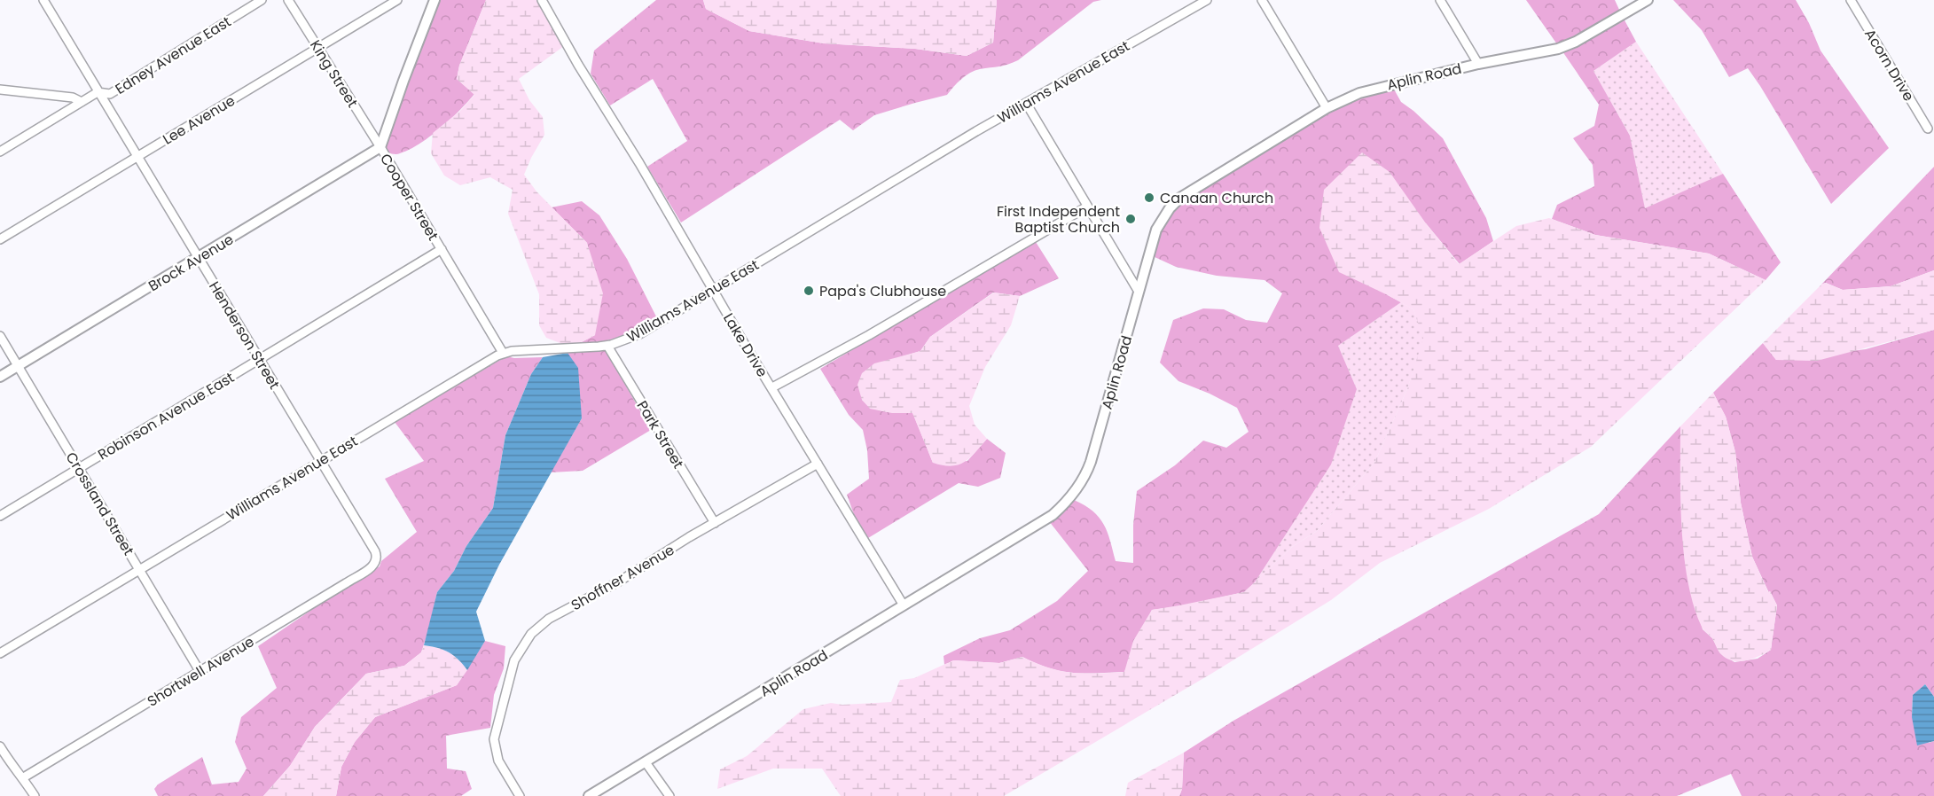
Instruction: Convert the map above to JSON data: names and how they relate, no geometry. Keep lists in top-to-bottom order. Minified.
{"streets":{"street":["Edney Avenue East","Acorn Drive","King Street","Aplin Road","Williams Avenue East","Lee Avenue","Cooper Street","Brock Avenue","Henderson Street","Lake Drive","Robinson Avenue East","Park Street","Crossland Street","Shoffner Avenue","Shortwell Avenue"]},"crossings":[["Edney Avenue East","Henderson Street"],["King Street","Lee Avenue"],["King Street","Cooper Street"],["King Street","Brock Avenue"],["Aplin Road","Lake Drive"],["Williams Avenue East","Cooper Street"],["Williams Avenue East","Henderson Street"],["Williams Avenue East","Lake Drive"],["Williams Avenue East","Park Street"],["Williams Avenue East","Crossland Street"],["Lee Avenue","Henderson Street"],["Cooper Street","Brock Avenue"],["Cooper Street","Robinson Avenue East"],["Brock Avenue","Henderson Street"],["Brock Avenue","Crossland Street"],["Henderson Street","Robinson Avenue East"],["Henderson Street","Shortwell Avenue"],["Lake Drive","Shoffner Avenue"],["Robinson Avenue East","Crossland Street"],["Park Street","Shoffner Avenue"],["Crossland Street","Shortwell Avenue"]],"places":["Canaan Church","First Independent Baptist Church","Papa's Clubhouse"]}
